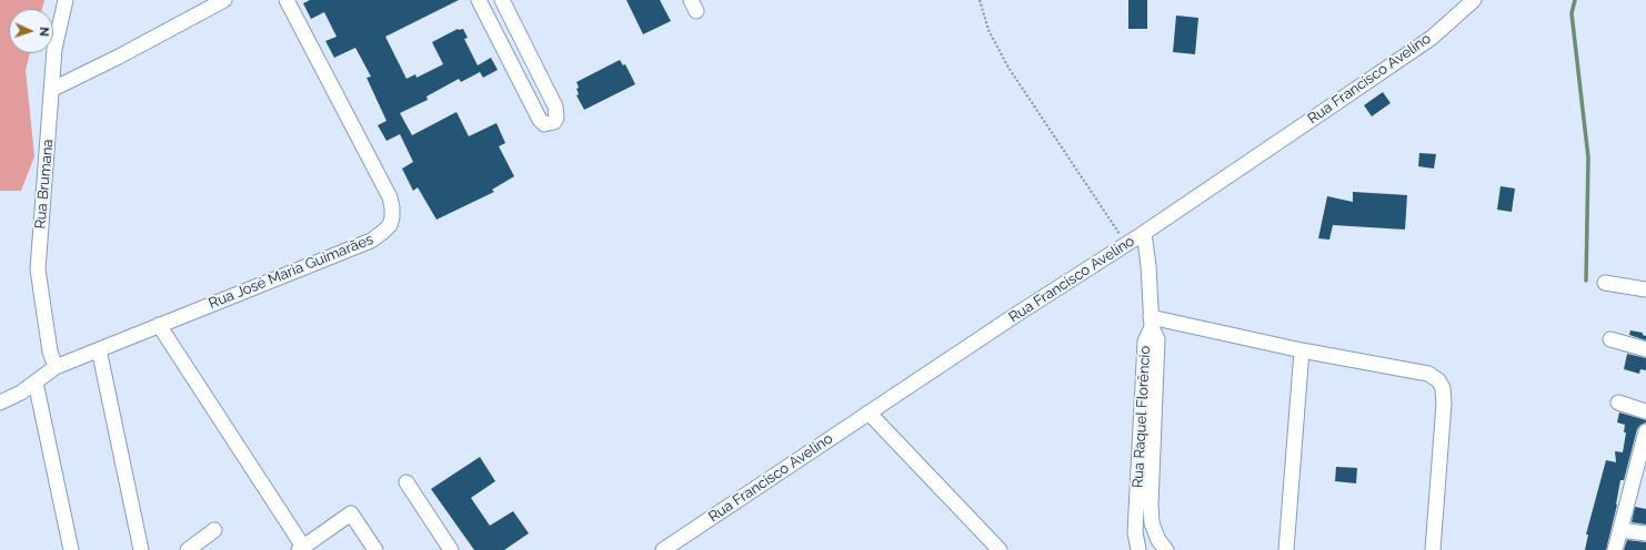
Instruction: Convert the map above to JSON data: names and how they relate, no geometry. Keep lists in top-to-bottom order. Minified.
{"streets":{"street":["Rua Francisco Avelino","Rua Brumana","Rua José Maria Guimarães","Rua Raquel Florêncio"]},"crossings":[["Rua Brumana","Rua José Maria Guimarães"]],"north":"right"}
